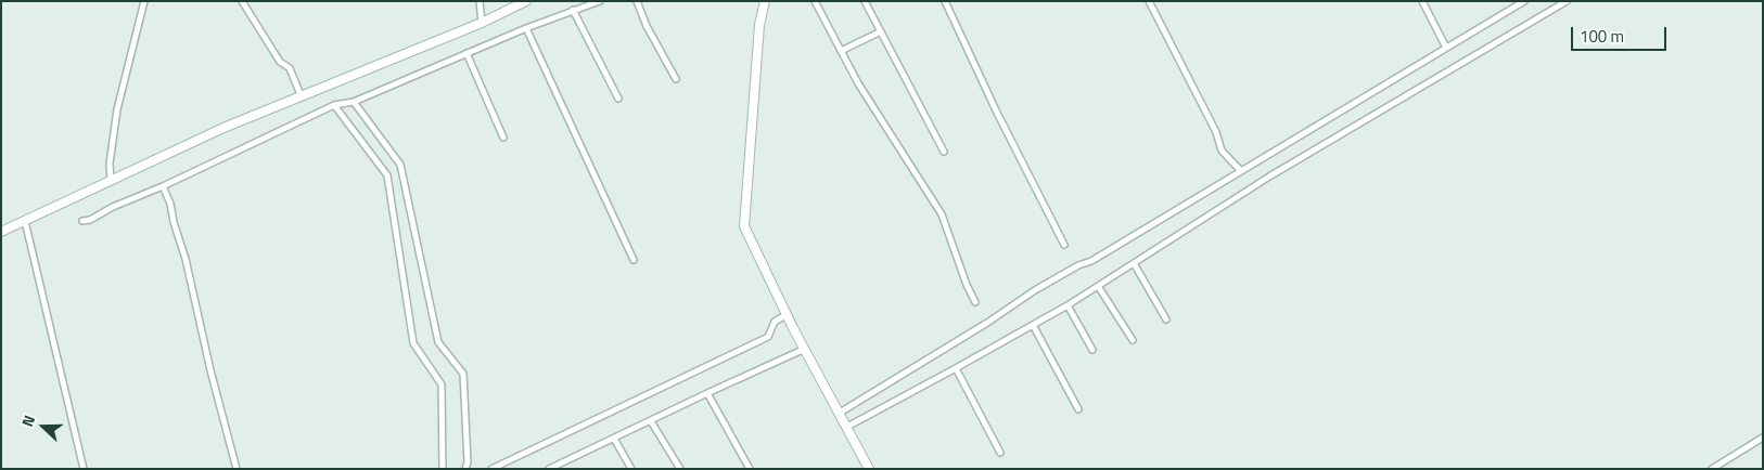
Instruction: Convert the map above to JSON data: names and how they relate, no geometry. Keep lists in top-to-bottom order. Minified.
{"scale_bar":"100 m","north":"left"}
